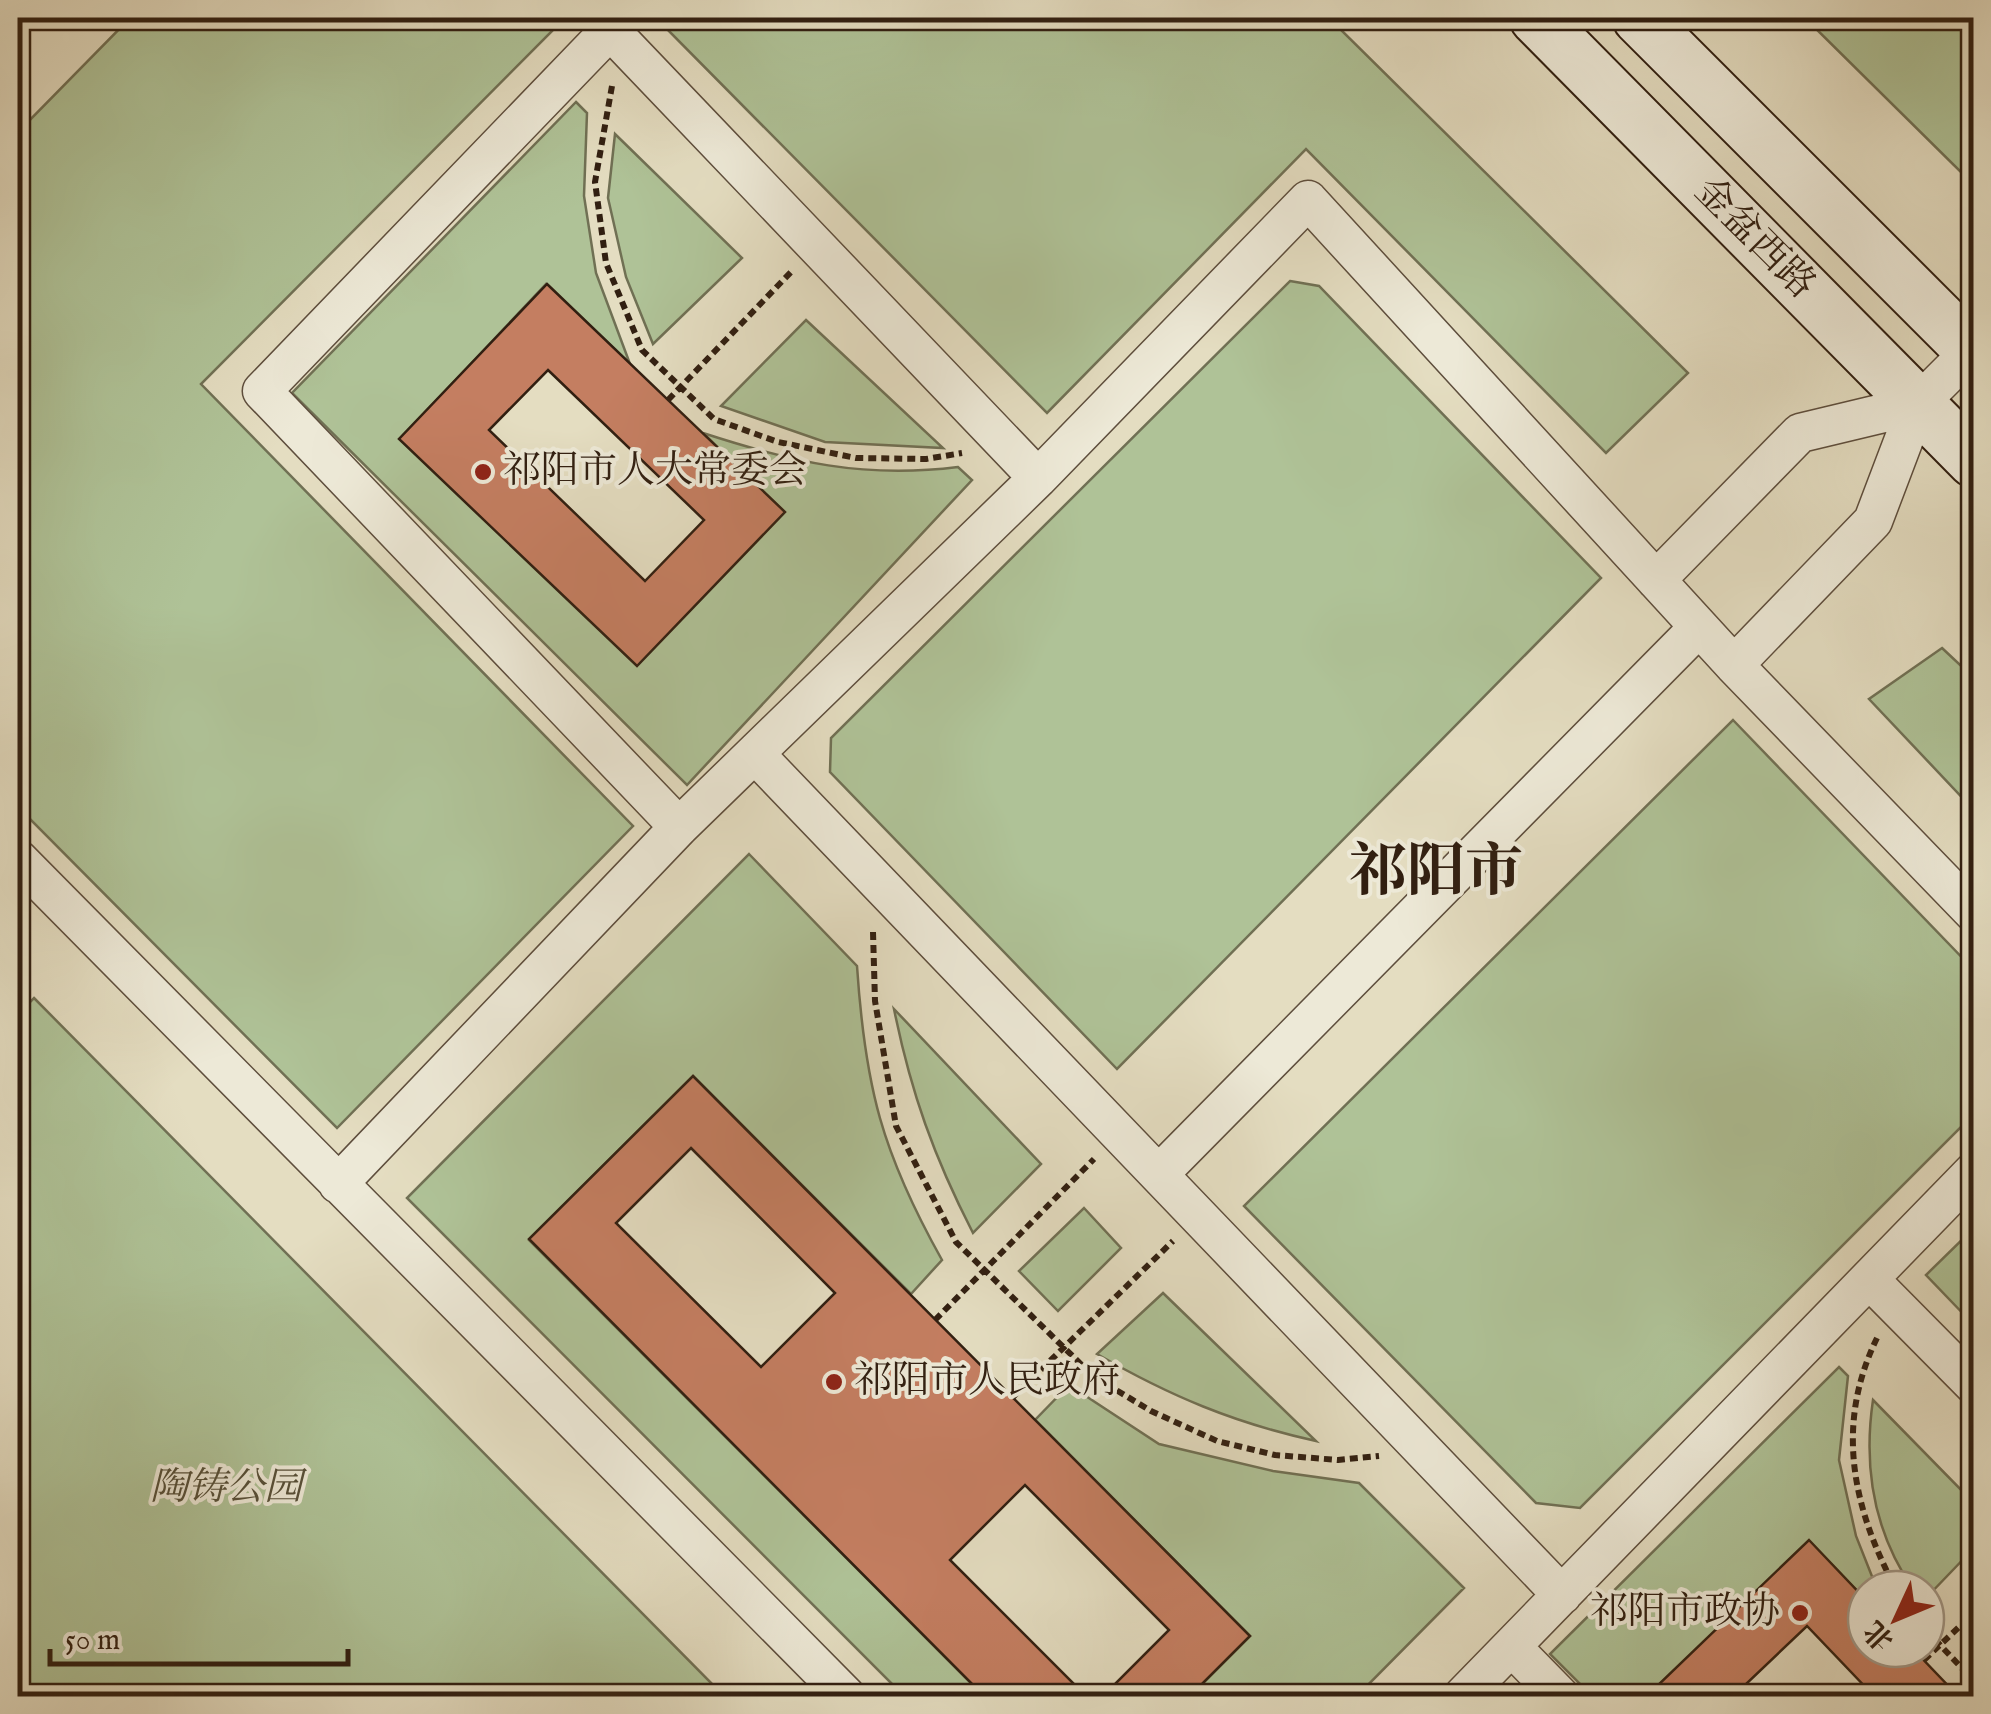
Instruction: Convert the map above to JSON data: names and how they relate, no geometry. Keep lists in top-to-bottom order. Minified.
{"streets":{"main road":["金盆西路"]},"districts":["祁阳市"],"parks":["陶铸公园"],"places":["祁阳市人大常委会","祁阳市人民政府","祁阳市政协"],"scale_bar":"50 m","north":"bottom left"}
